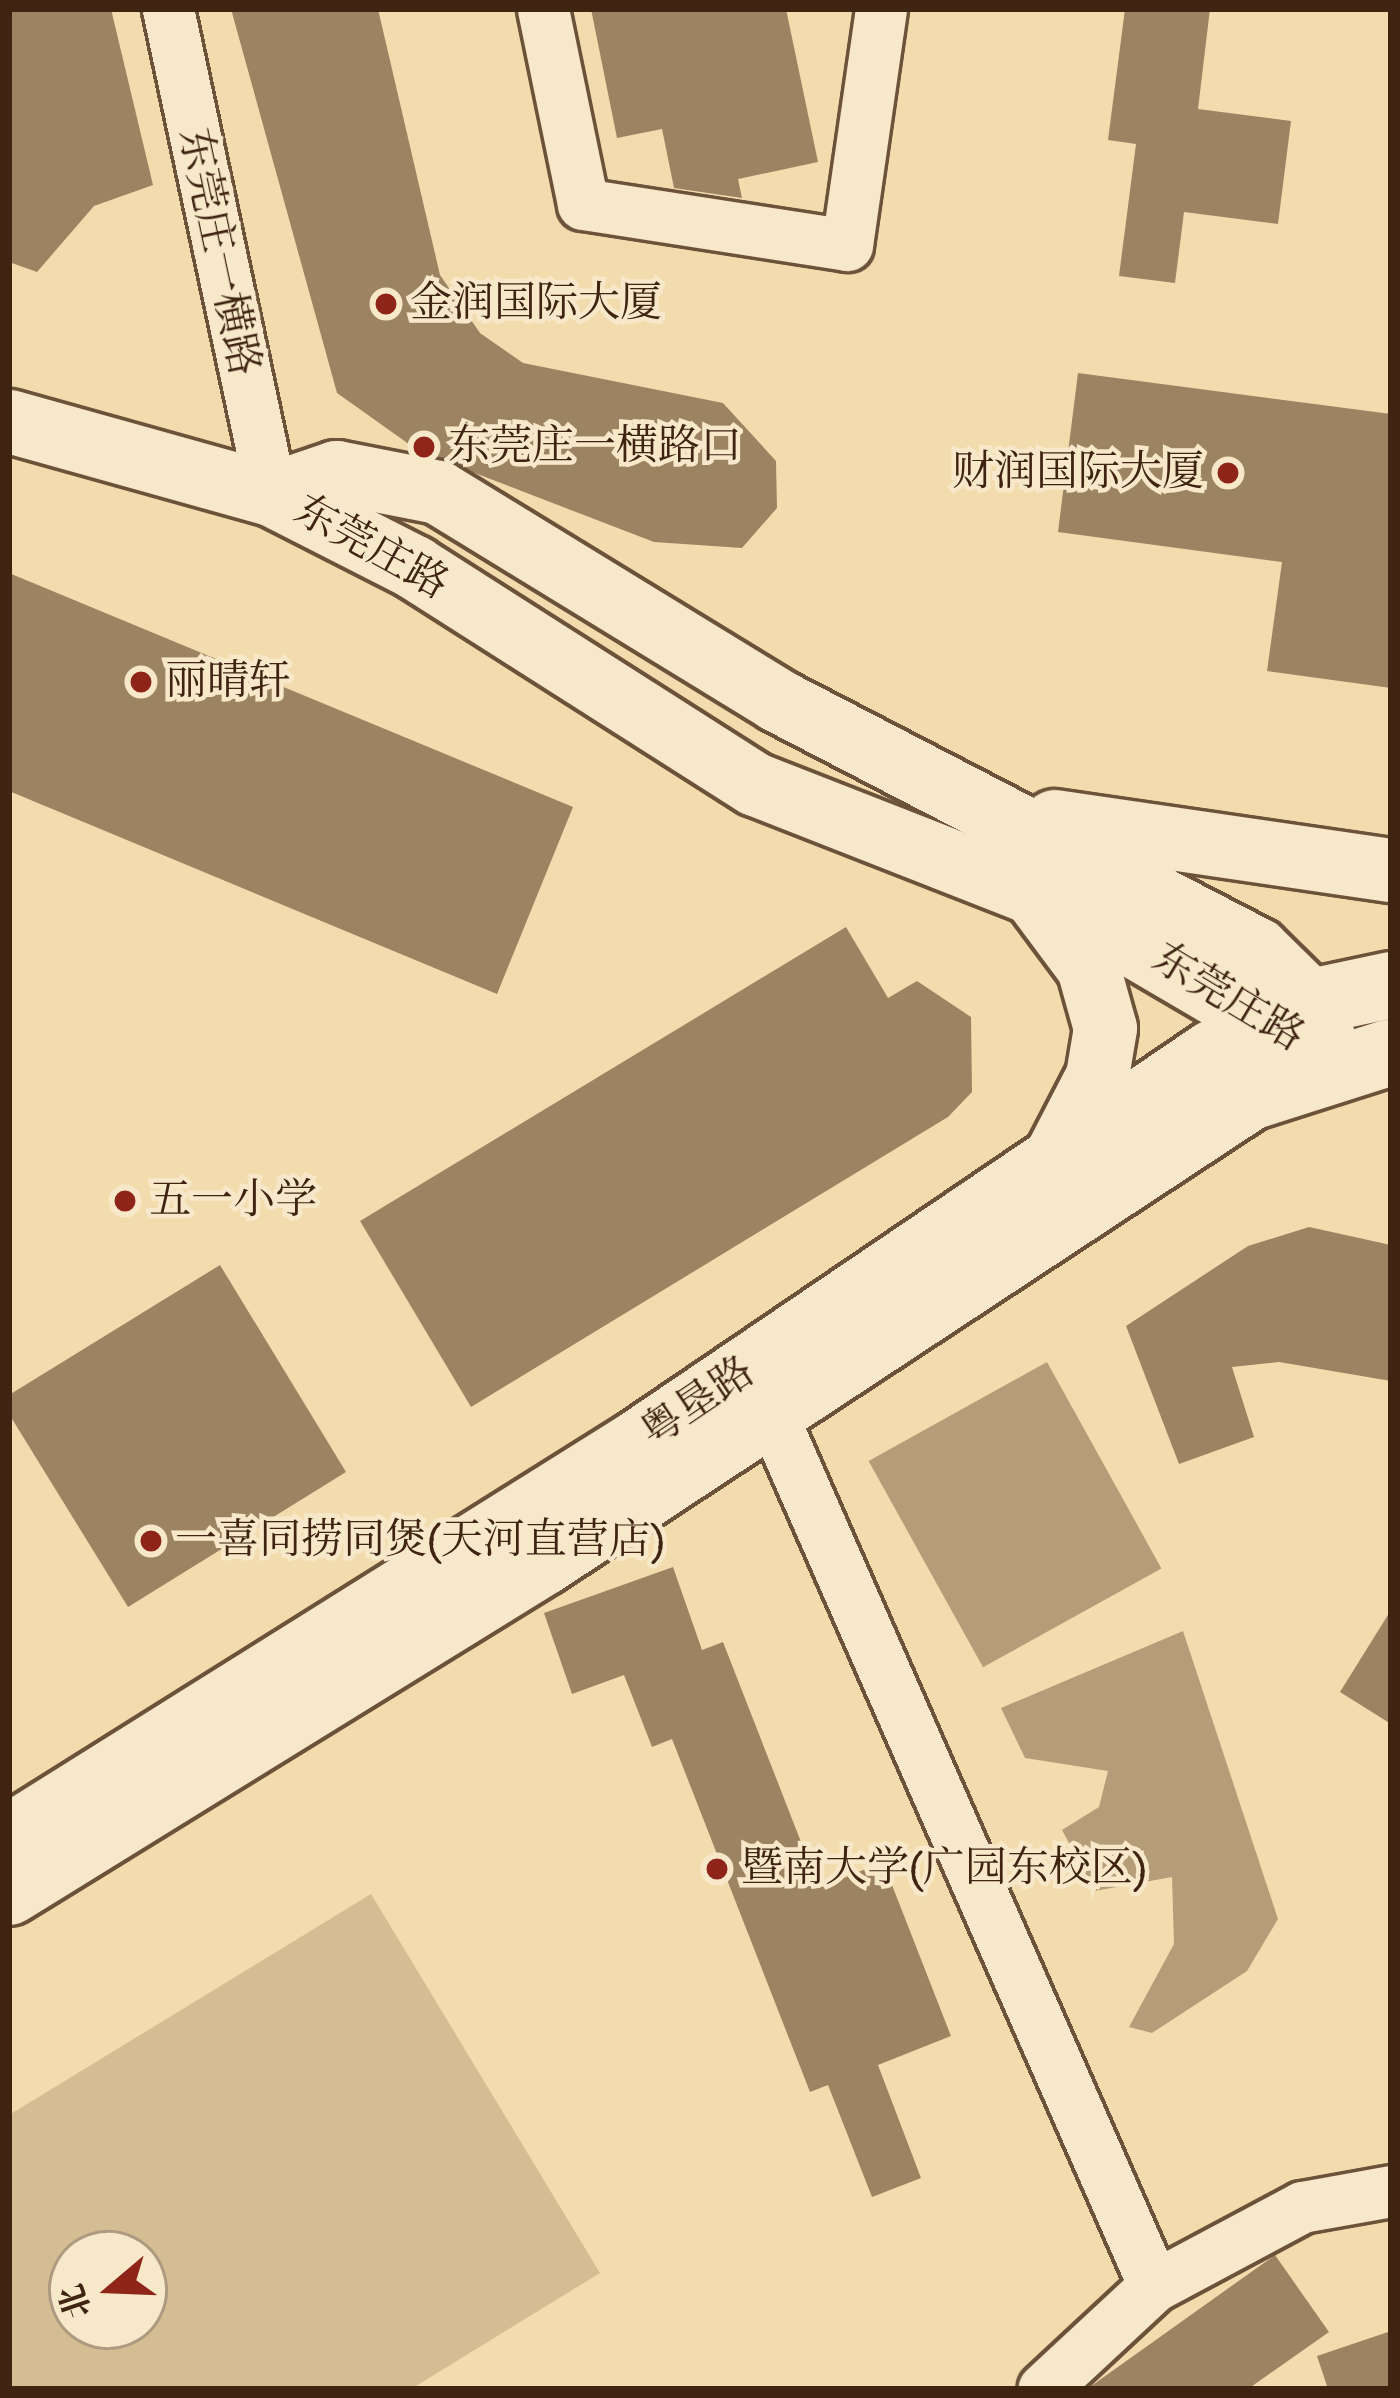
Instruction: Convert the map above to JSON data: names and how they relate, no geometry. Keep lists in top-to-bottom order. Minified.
{"streets":{"main road":["粤垦路"],"street":["东莞庄一横路","东莞庄路"]},"crossings":[["东莞庄一横路","东莞庄路"],["东莞庄路","粤垦路"]],"places":["金润国际大厦","东莞庄一横路口","财润国际大厦","丽晴轩","五一小学","一喜同捞同煲(天河直营店)","暨南大学(广园东校区)"],"north":"left"}
